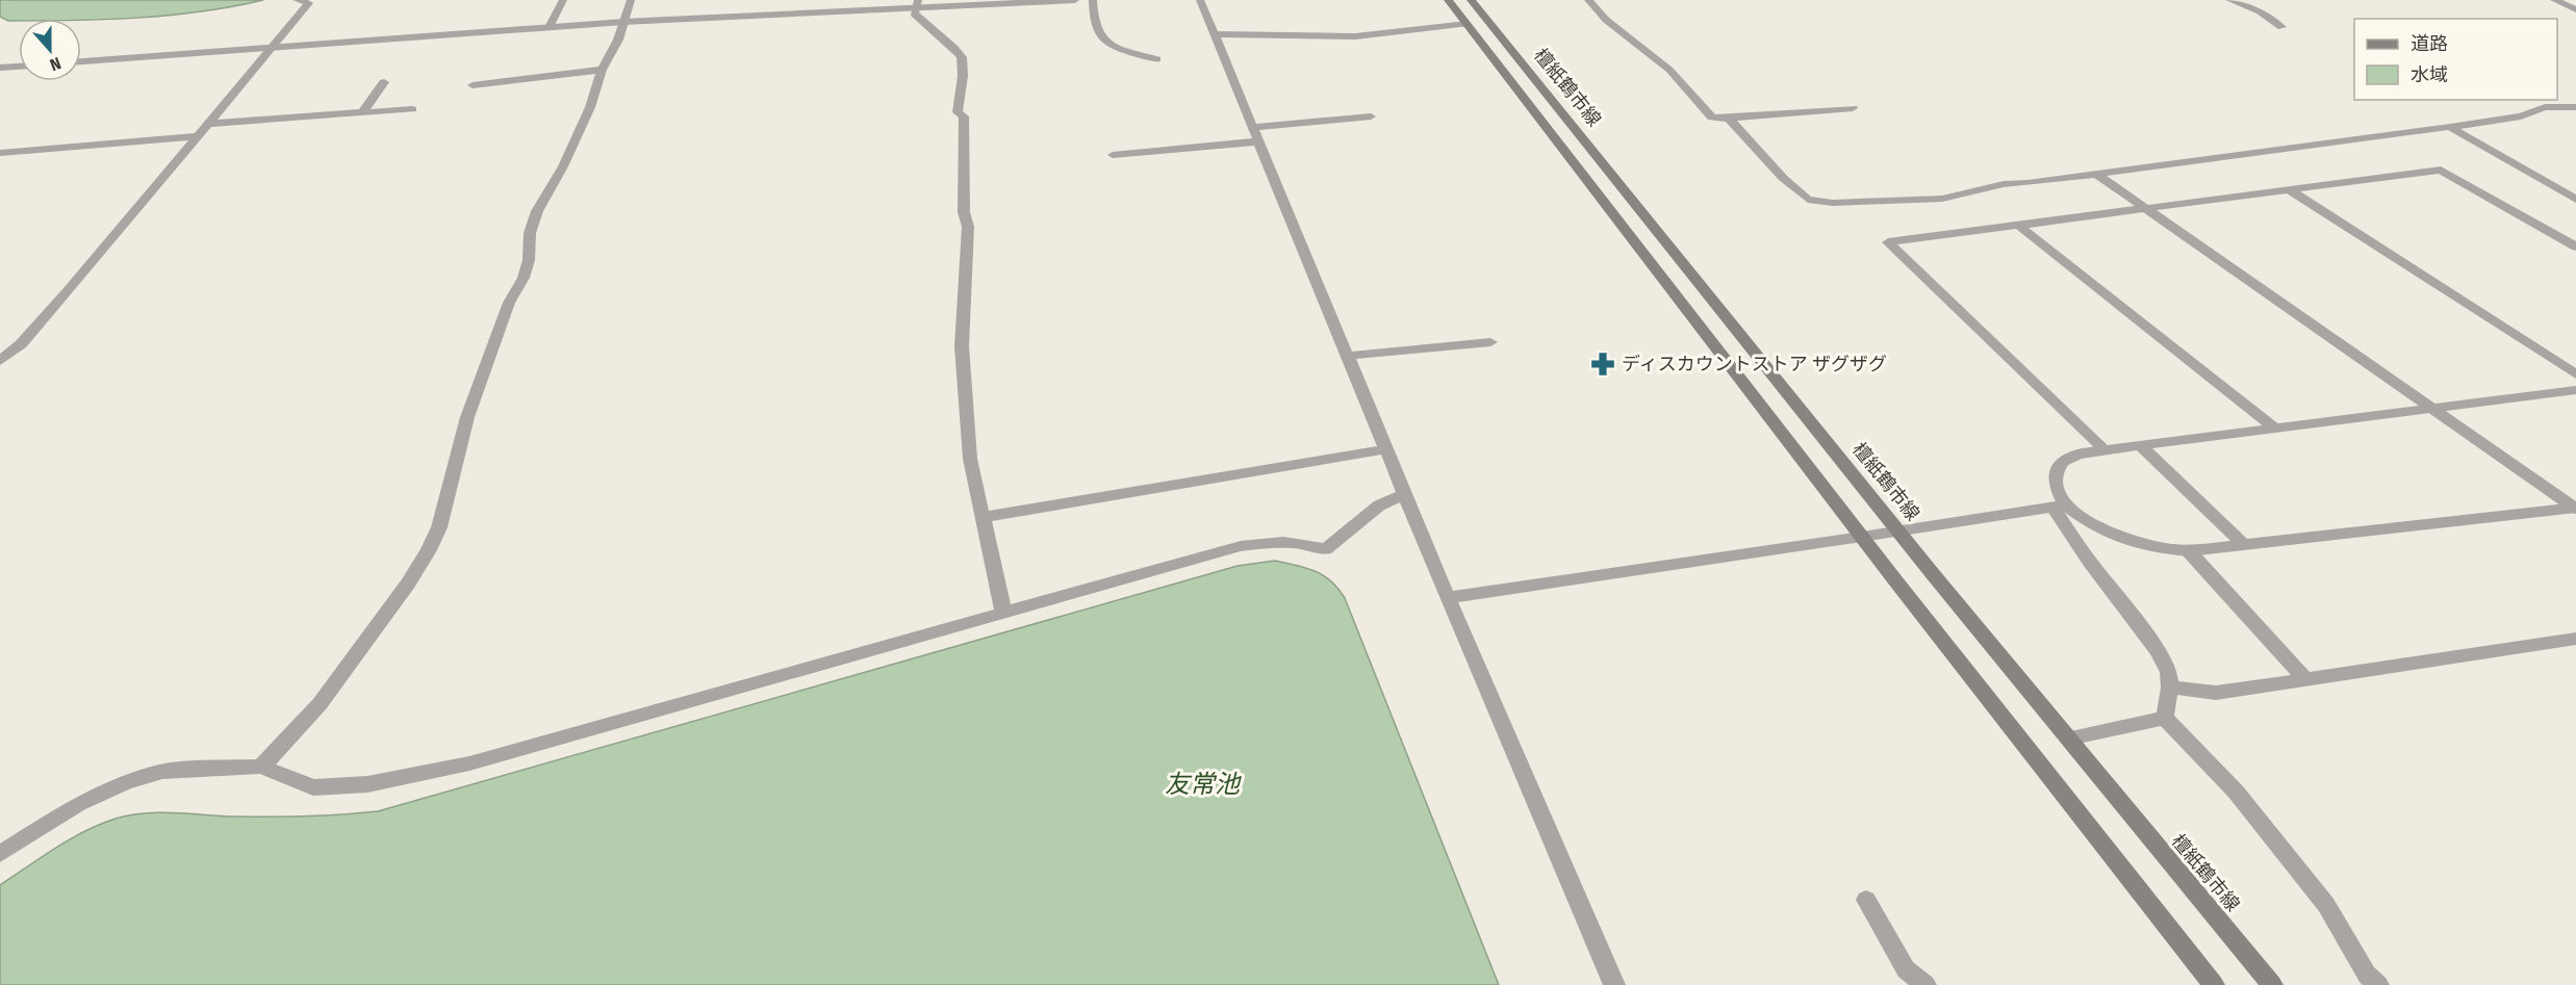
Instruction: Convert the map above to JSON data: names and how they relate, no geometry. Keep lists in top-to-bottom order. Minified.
{"streets":{"main road":["檀紙鶴市線"]},"water":["友常池"],"places":{"pharmacy":["ディスカウントストア ザグザグ"]},"legend":["道路","水域"],"north":"bottom"}
